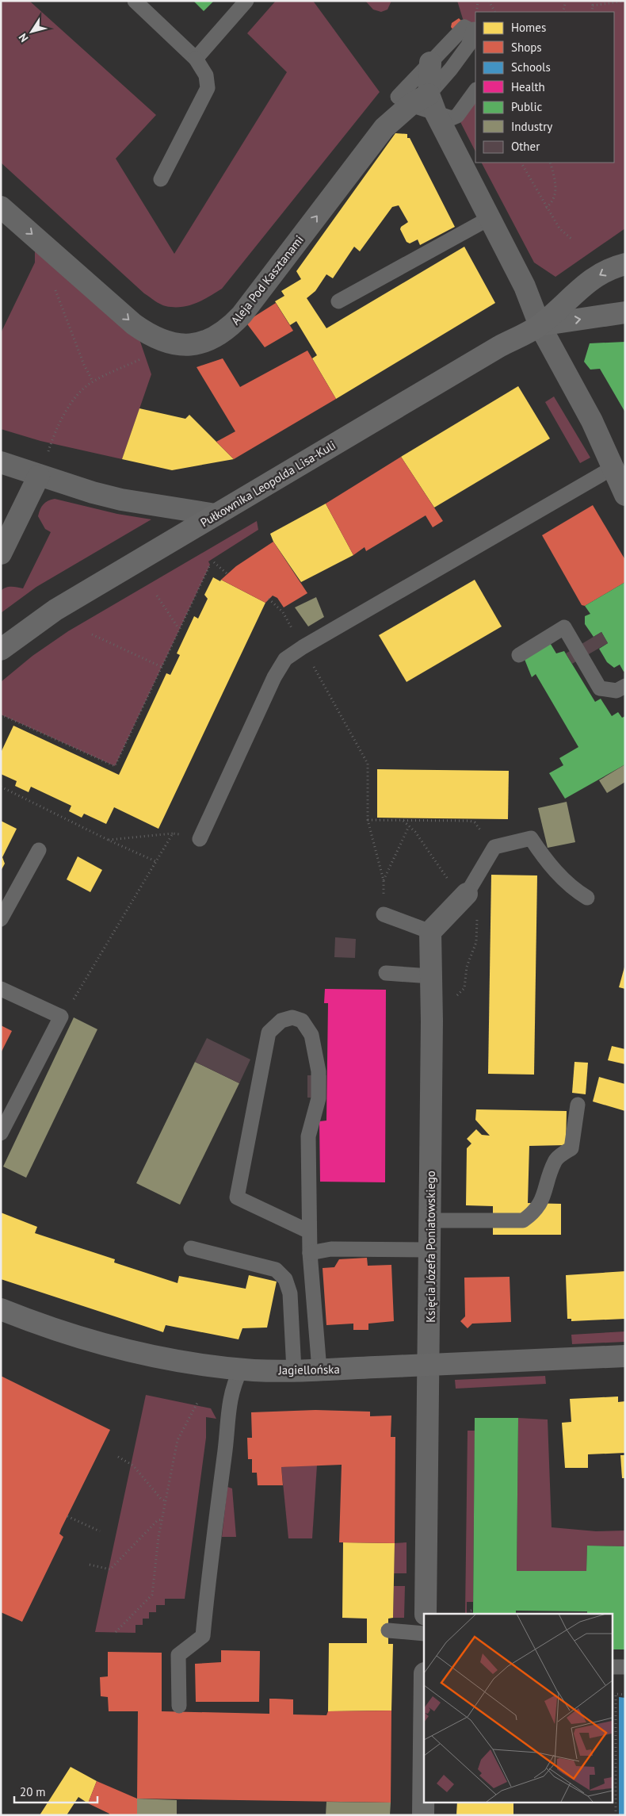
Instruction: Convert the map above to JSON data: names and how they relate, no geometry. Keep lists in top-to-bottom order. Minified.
{"streets":{"main road":["Pułkownika Leopolda Lisa-Kuli","Jagiellońska"],"street":["Aleja Pod Kasztanami","Księcia Józefa Poniatowskiego"]},"crossings":[["Księcia Józefa Poniatowskiego","Jagiellońska"]],"legend":["Homes","Shops","Schools","Health","Public","Industry","Other"],"scale_bar":"20 m","north":"bottom left"}
